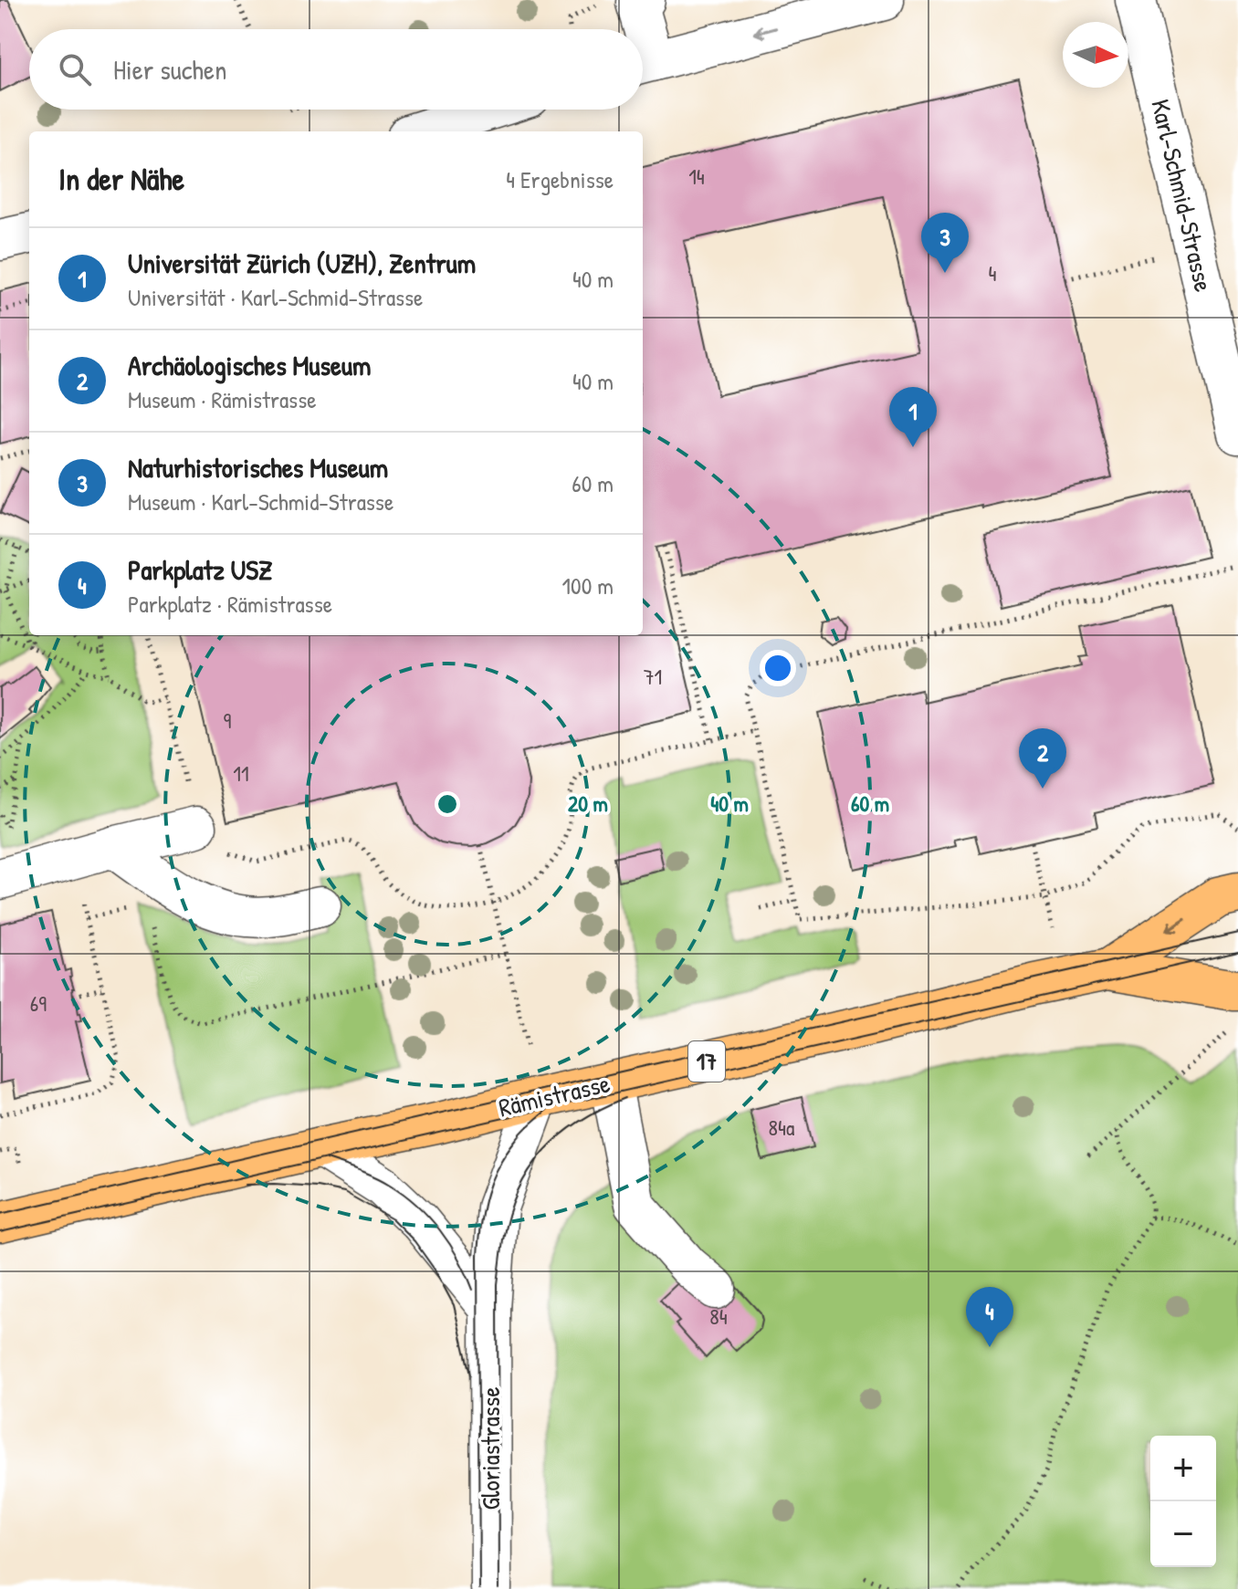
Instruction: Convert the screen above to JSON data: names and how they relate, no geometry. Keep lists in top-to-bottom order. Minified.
{"streets":{"main road":["17","Rämistrasse"],"street":["Karl-Schmid-Strasse","Gloriastrasse"]},"crossings":[["Rämistrasse","Gloriastrasse"]],"house_numbers":["14","4","71","9","11","69","84a","84"],"north":"right","page":{"search":"Hier suchen","heading":["In der Nähe","4 Ergebnisse"],"pins":["3","1","2","4"],"list":[{"mark":"1","name":"Universität Zürich (UZH), Zentrum","note":"Universität · Karl-Schmid-Strasse","value":"40 m"},{"mark":"2","name":"Archäologisches Museum","note":"Museum · Rämistrasse","value":"40 m"},{"mark":"3","name":"Naturhistorisches Museum","note":"Museum · Karl-Schmid-Strasse","value":"60 m"},{"mark":"4","name":"Parkplatz USZ","note":"Parkplatz · Rämistrasse","value":"100 m"}],"map_buttons":["+","−"]},"rings":["20 m","40 m","60 m"]}
